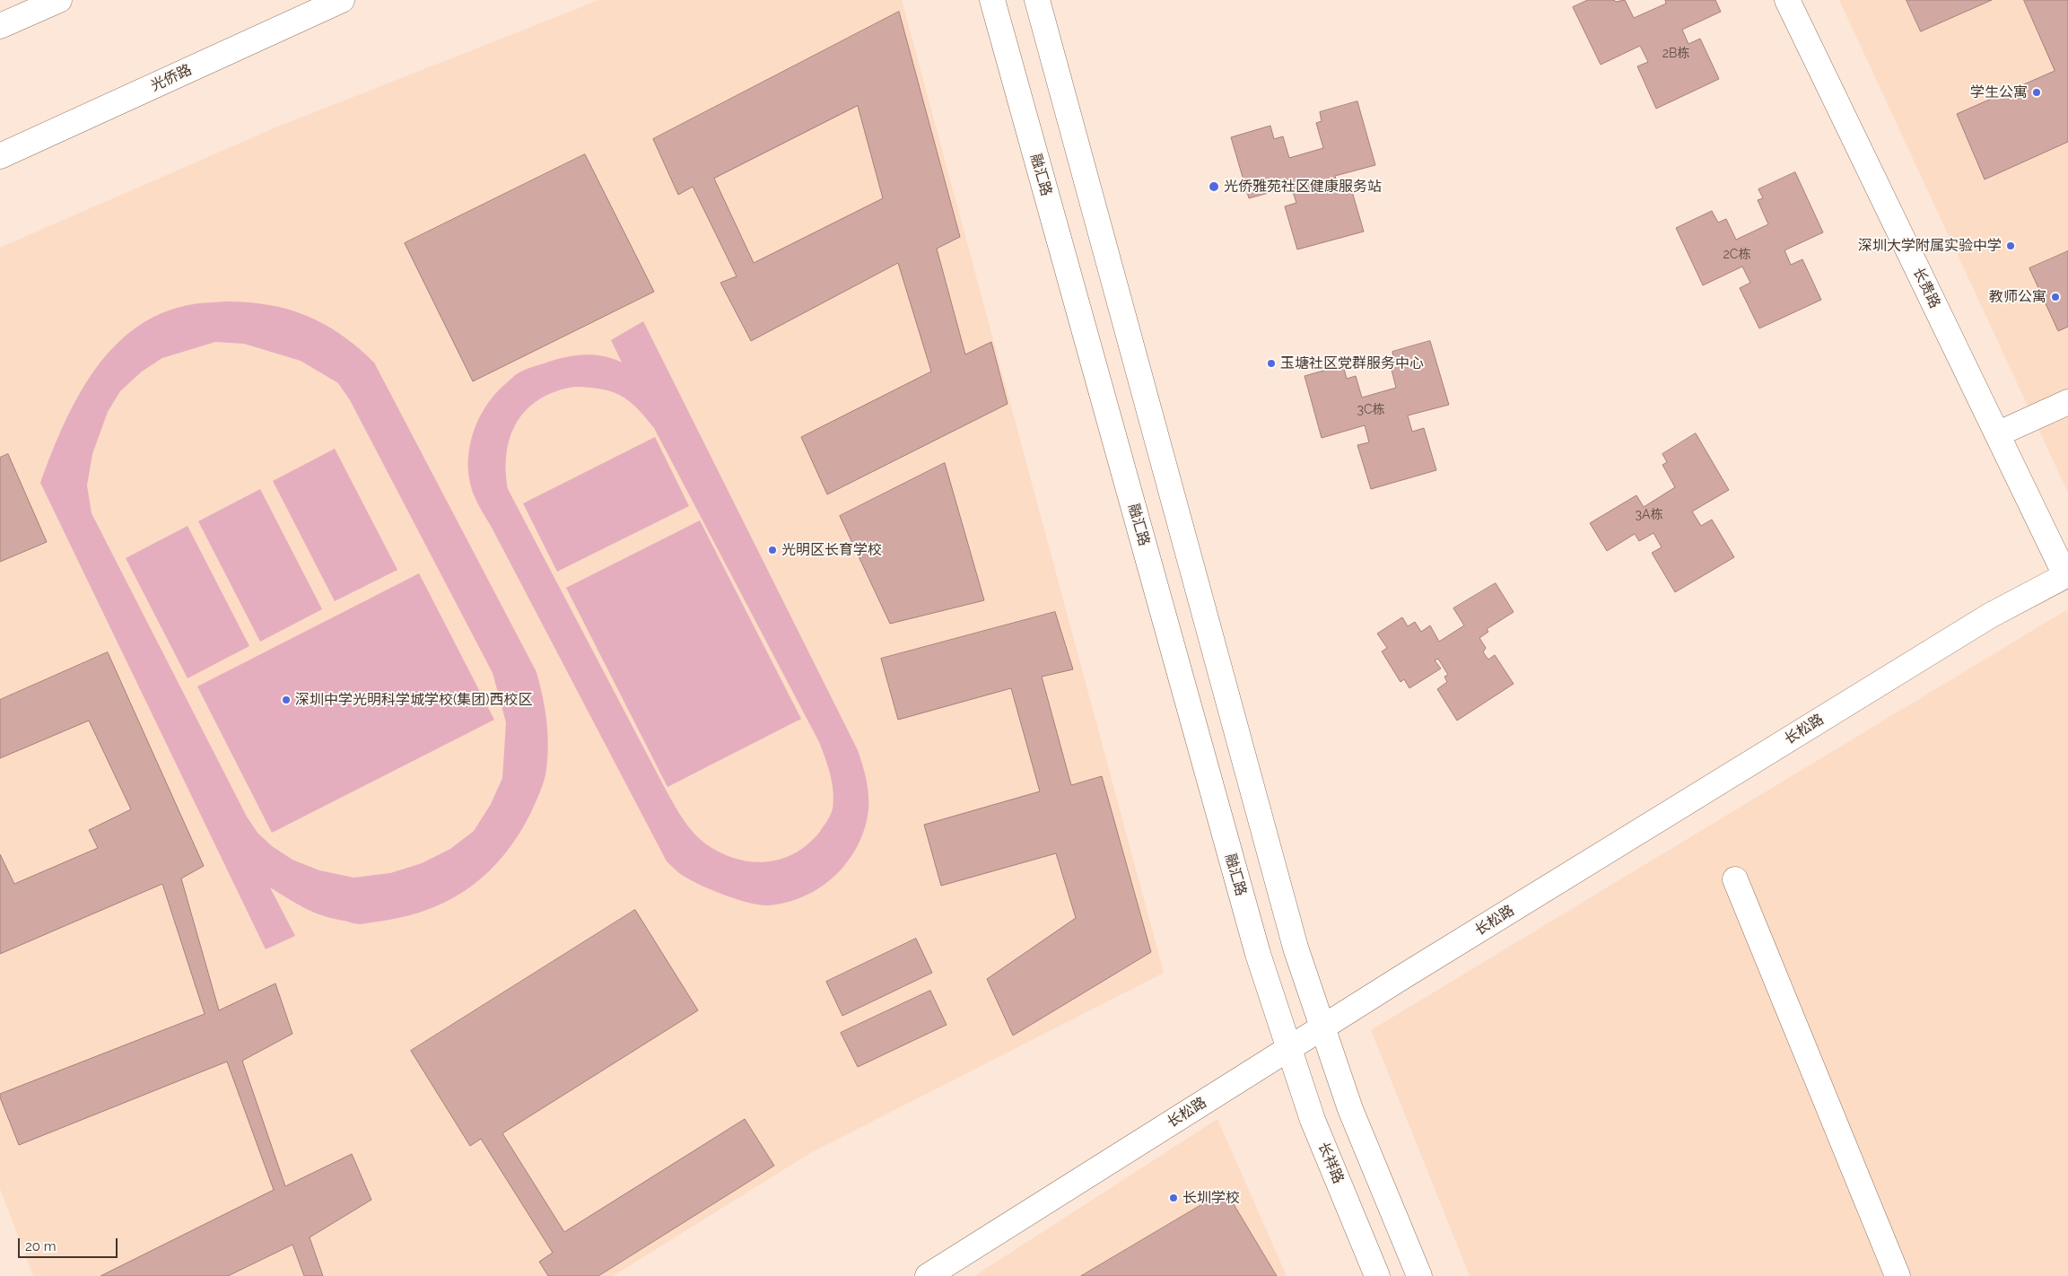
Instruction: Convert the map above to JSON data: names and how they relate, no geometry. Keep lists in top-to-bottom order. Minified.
{"streets":{"street":["光侨路","融汇路","长贵路","长松路","长祥路"]},"crossings":[["融汇路","长松路"],["融汇路","长祥路"],["长贵路","长松路"],["长松路","长祥路"]],"places":["学生公寓","光侨雅苑社区健康服务站","深圳大学附属实验中学","教师公寓","玉塘社区党群服务中心","光明区长育学校","深圳中学光明科学城学校(集团)西校区","长圳学校"],"house_numbers":["2B栋","2C栋","3C栋","3A栋"],"scale_bar":"20 m"}
